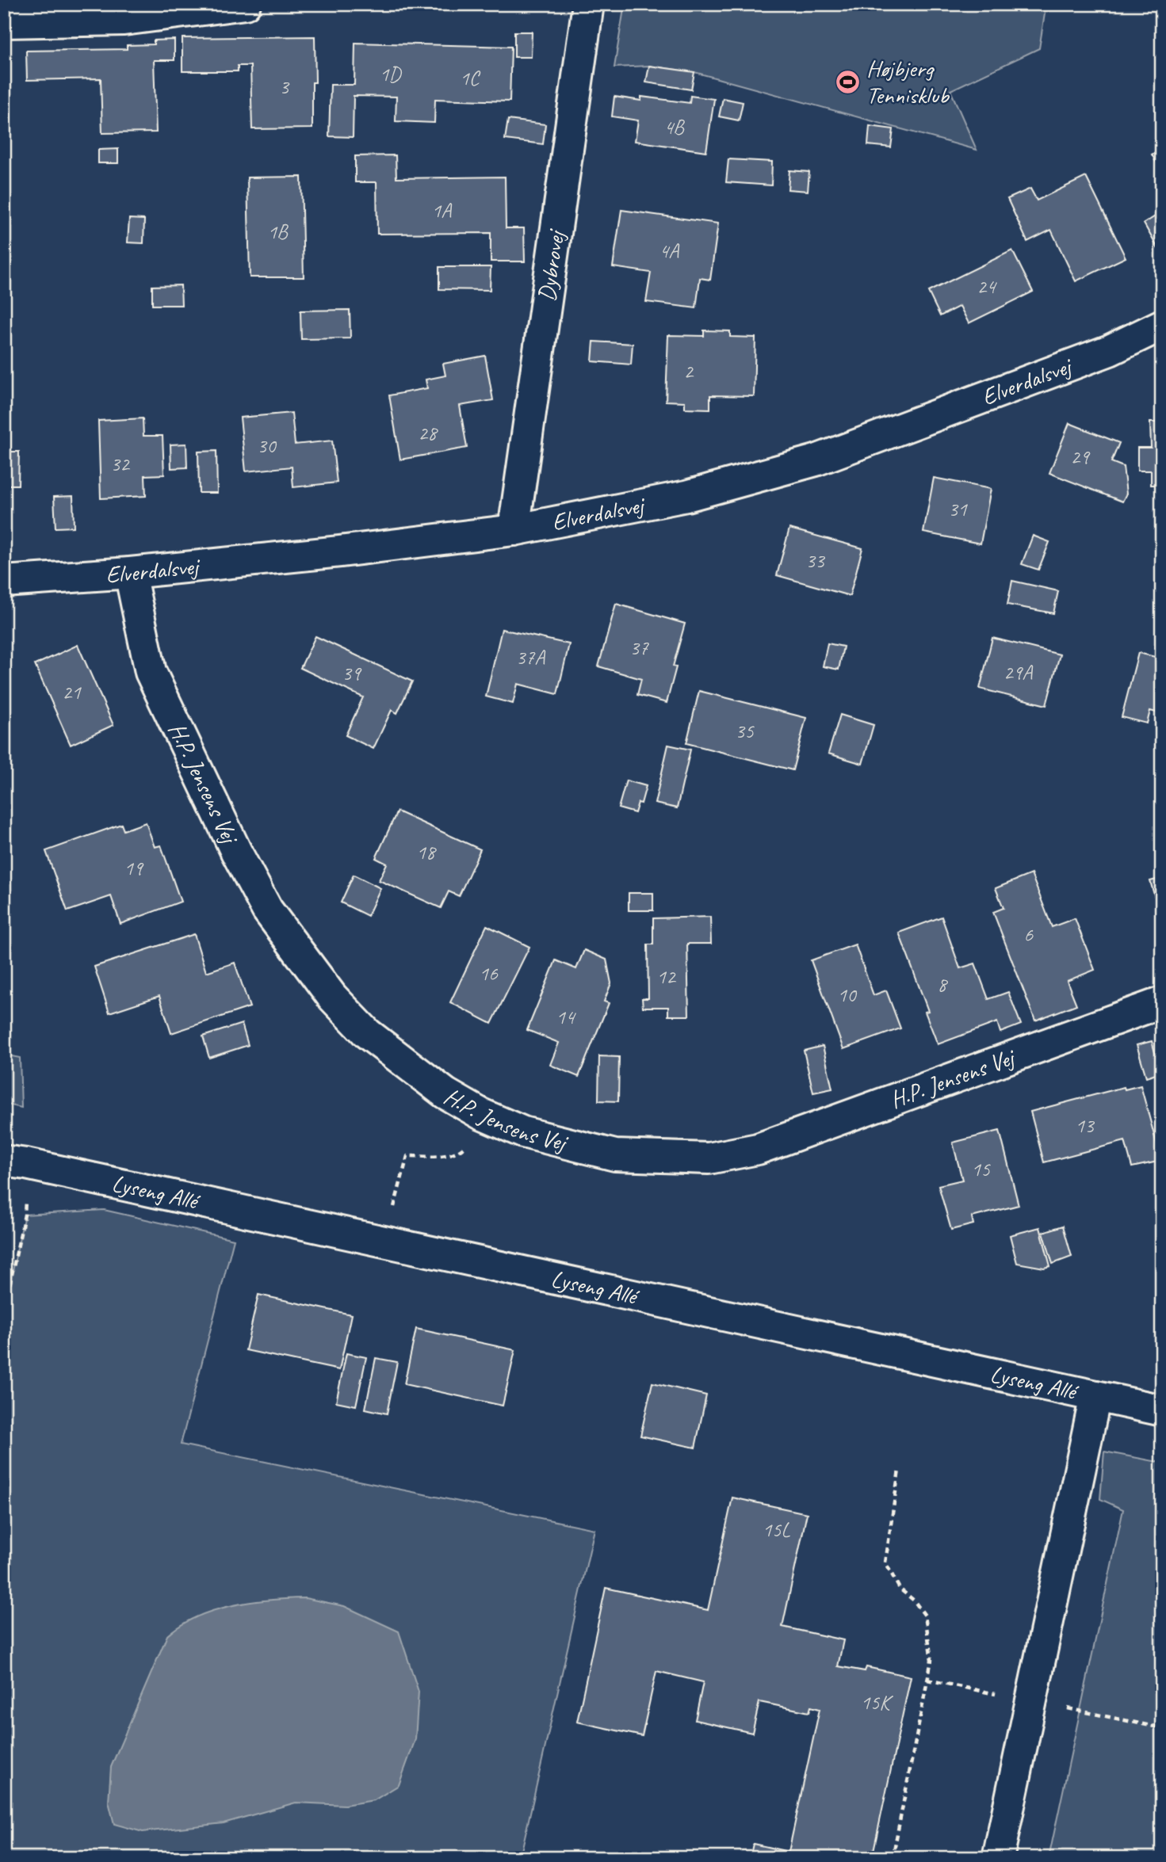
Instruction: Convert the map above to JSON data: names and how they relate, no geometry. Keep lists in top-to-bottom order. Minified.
{"streets":{"street":["Dybrovej","Elverdalsvej","H.P. Jensens Vej","Lyseng Allé"]},"crossings":[["Dybrovej","Elverdalsvej"],["Elverdalsvej","H.P. Jensens Vej"]],"places":{"sports":["Højbjerg Tennisklub"]},"house_numbers":["1D","1C","3","4B","1A","1B","4A","24","2","28","30","29","32","31","33","37","37A","29A","39","21","35","18","19","6","16","12","8","10","14","13","15","15L","15K"]}
